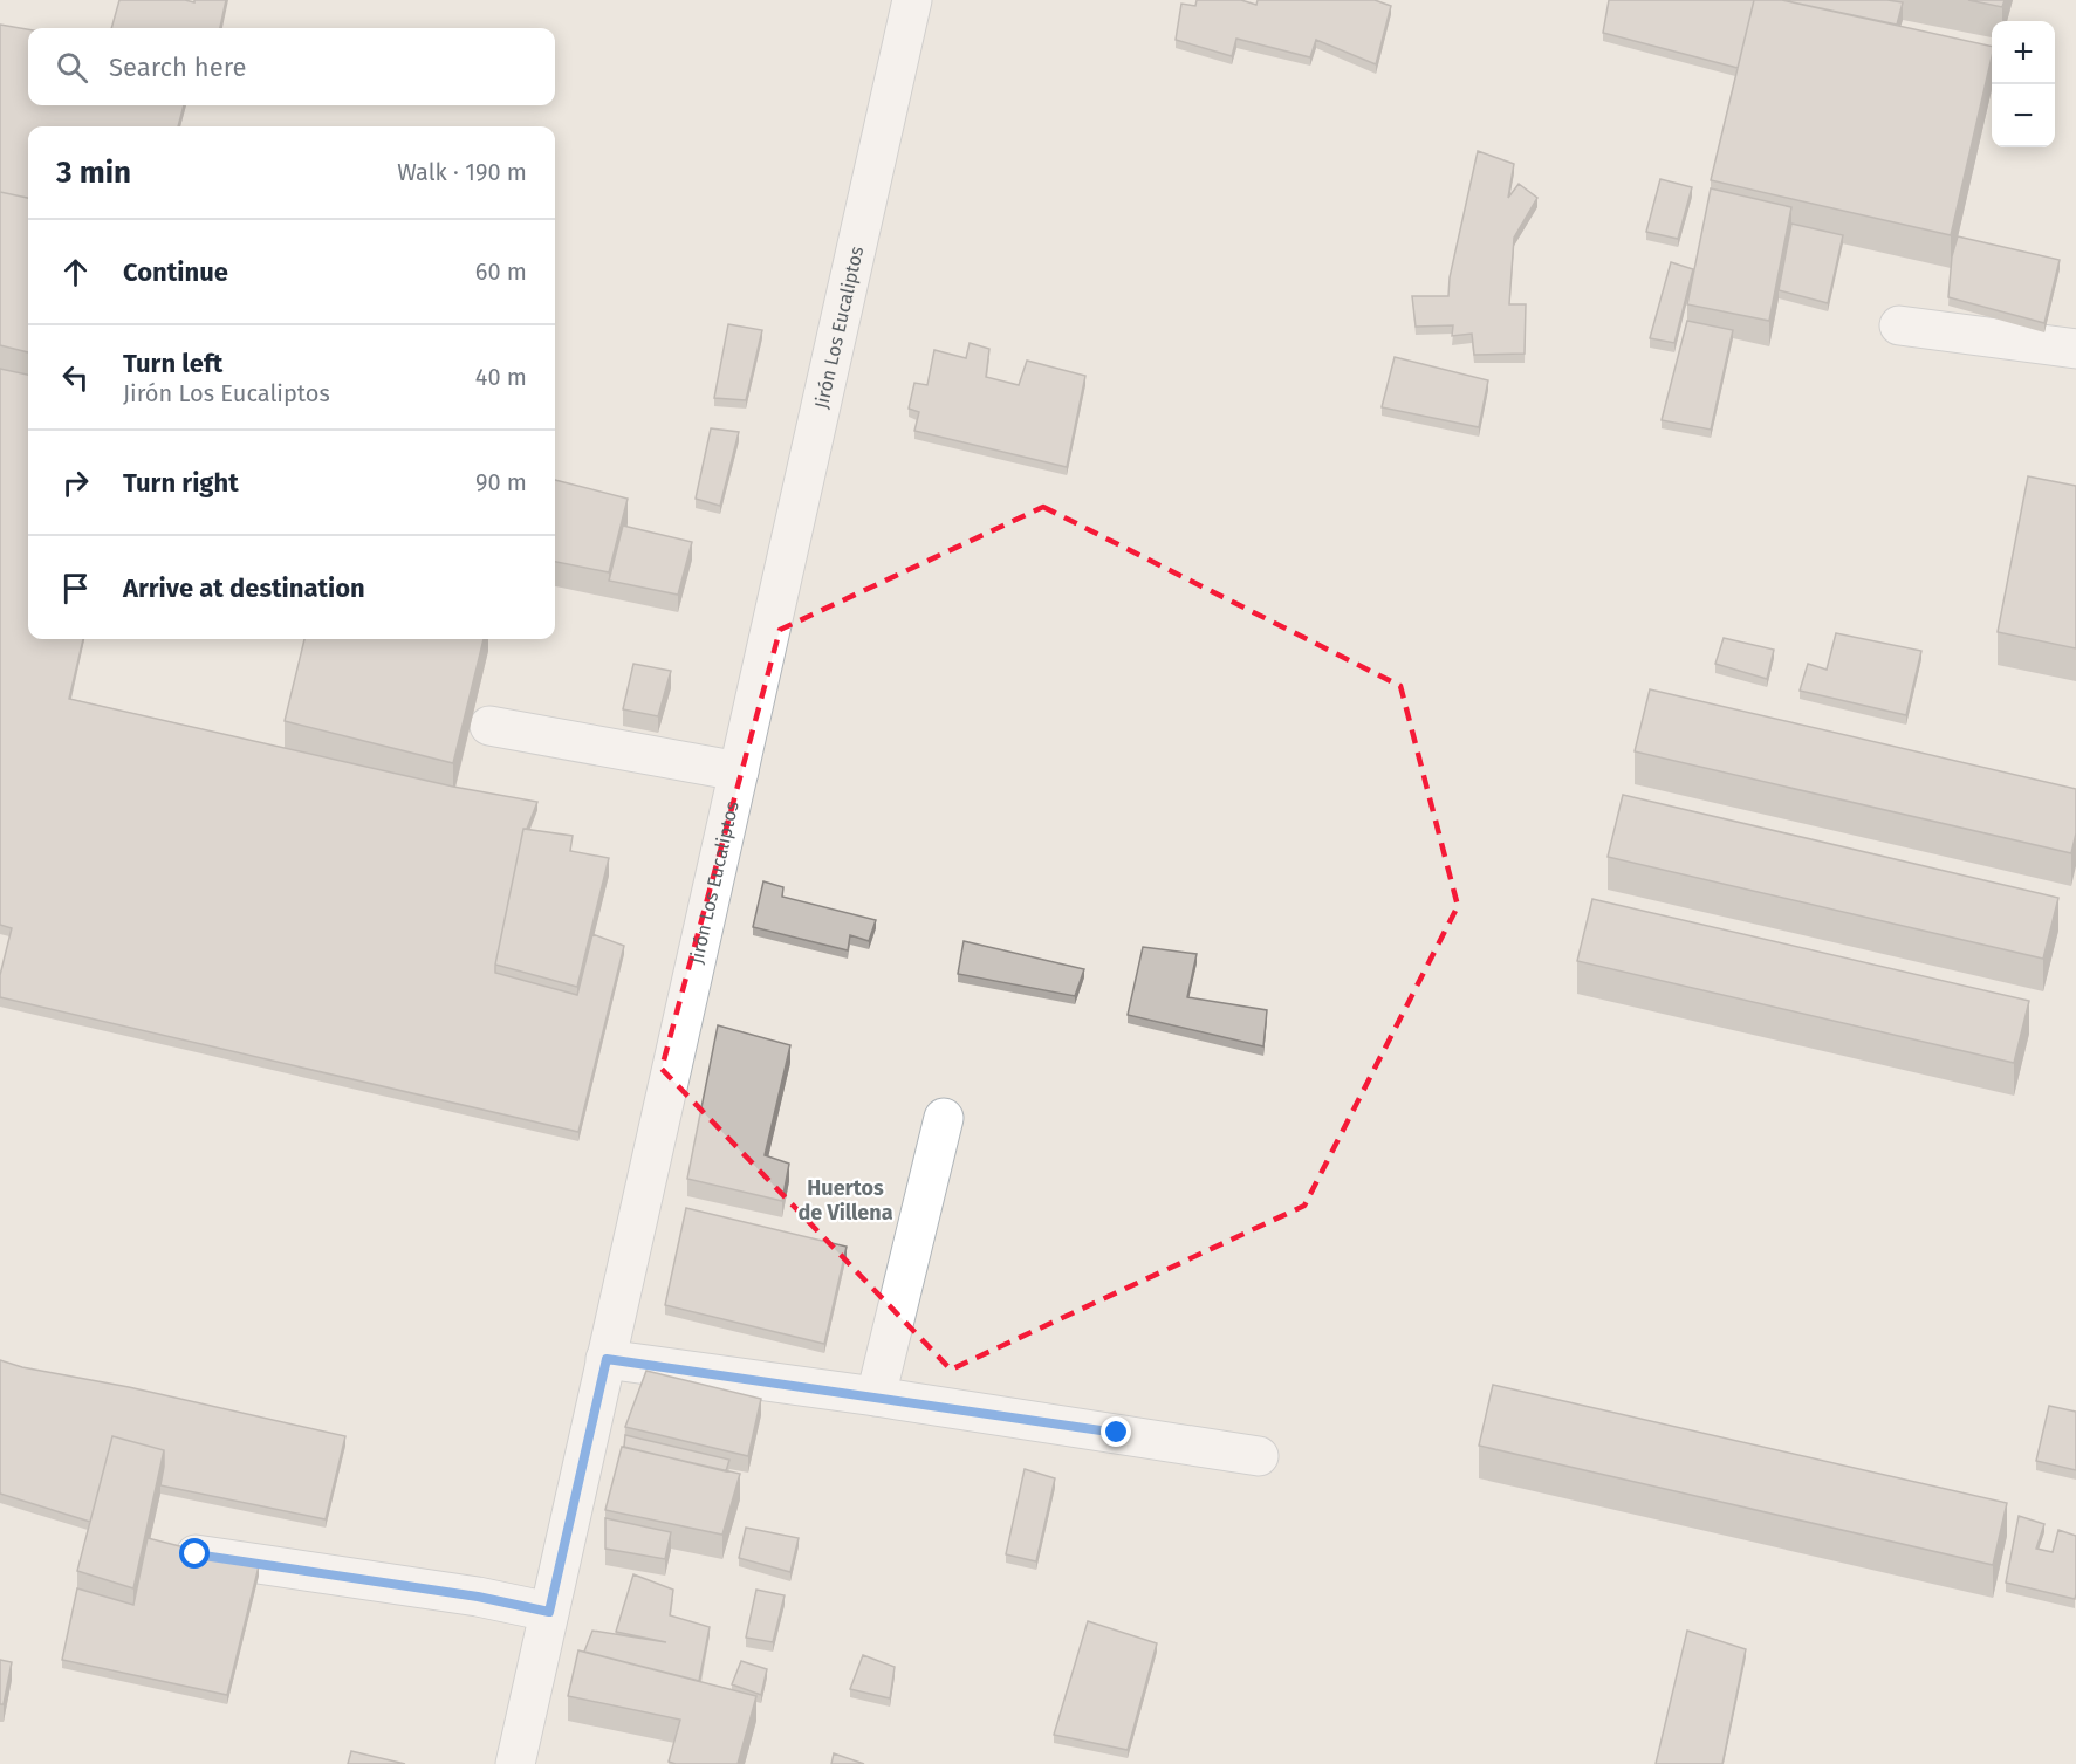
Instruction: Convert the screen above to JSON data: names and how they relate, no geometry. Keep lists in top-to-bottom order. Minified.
{"streets":{"street":["Jirón Los Eucaliptos"]},"districts":["Huertos de Villena"],"page":{"map_buttons":["+","−"],"search":"Search here","heading":["3 min","Walk · 190 m"],"list":[["Continue","60 m"],["Turn left","Jirón Los Eucaliptos","40 m"],["Turn right","90 m"],"Arrive at destination"]}}
